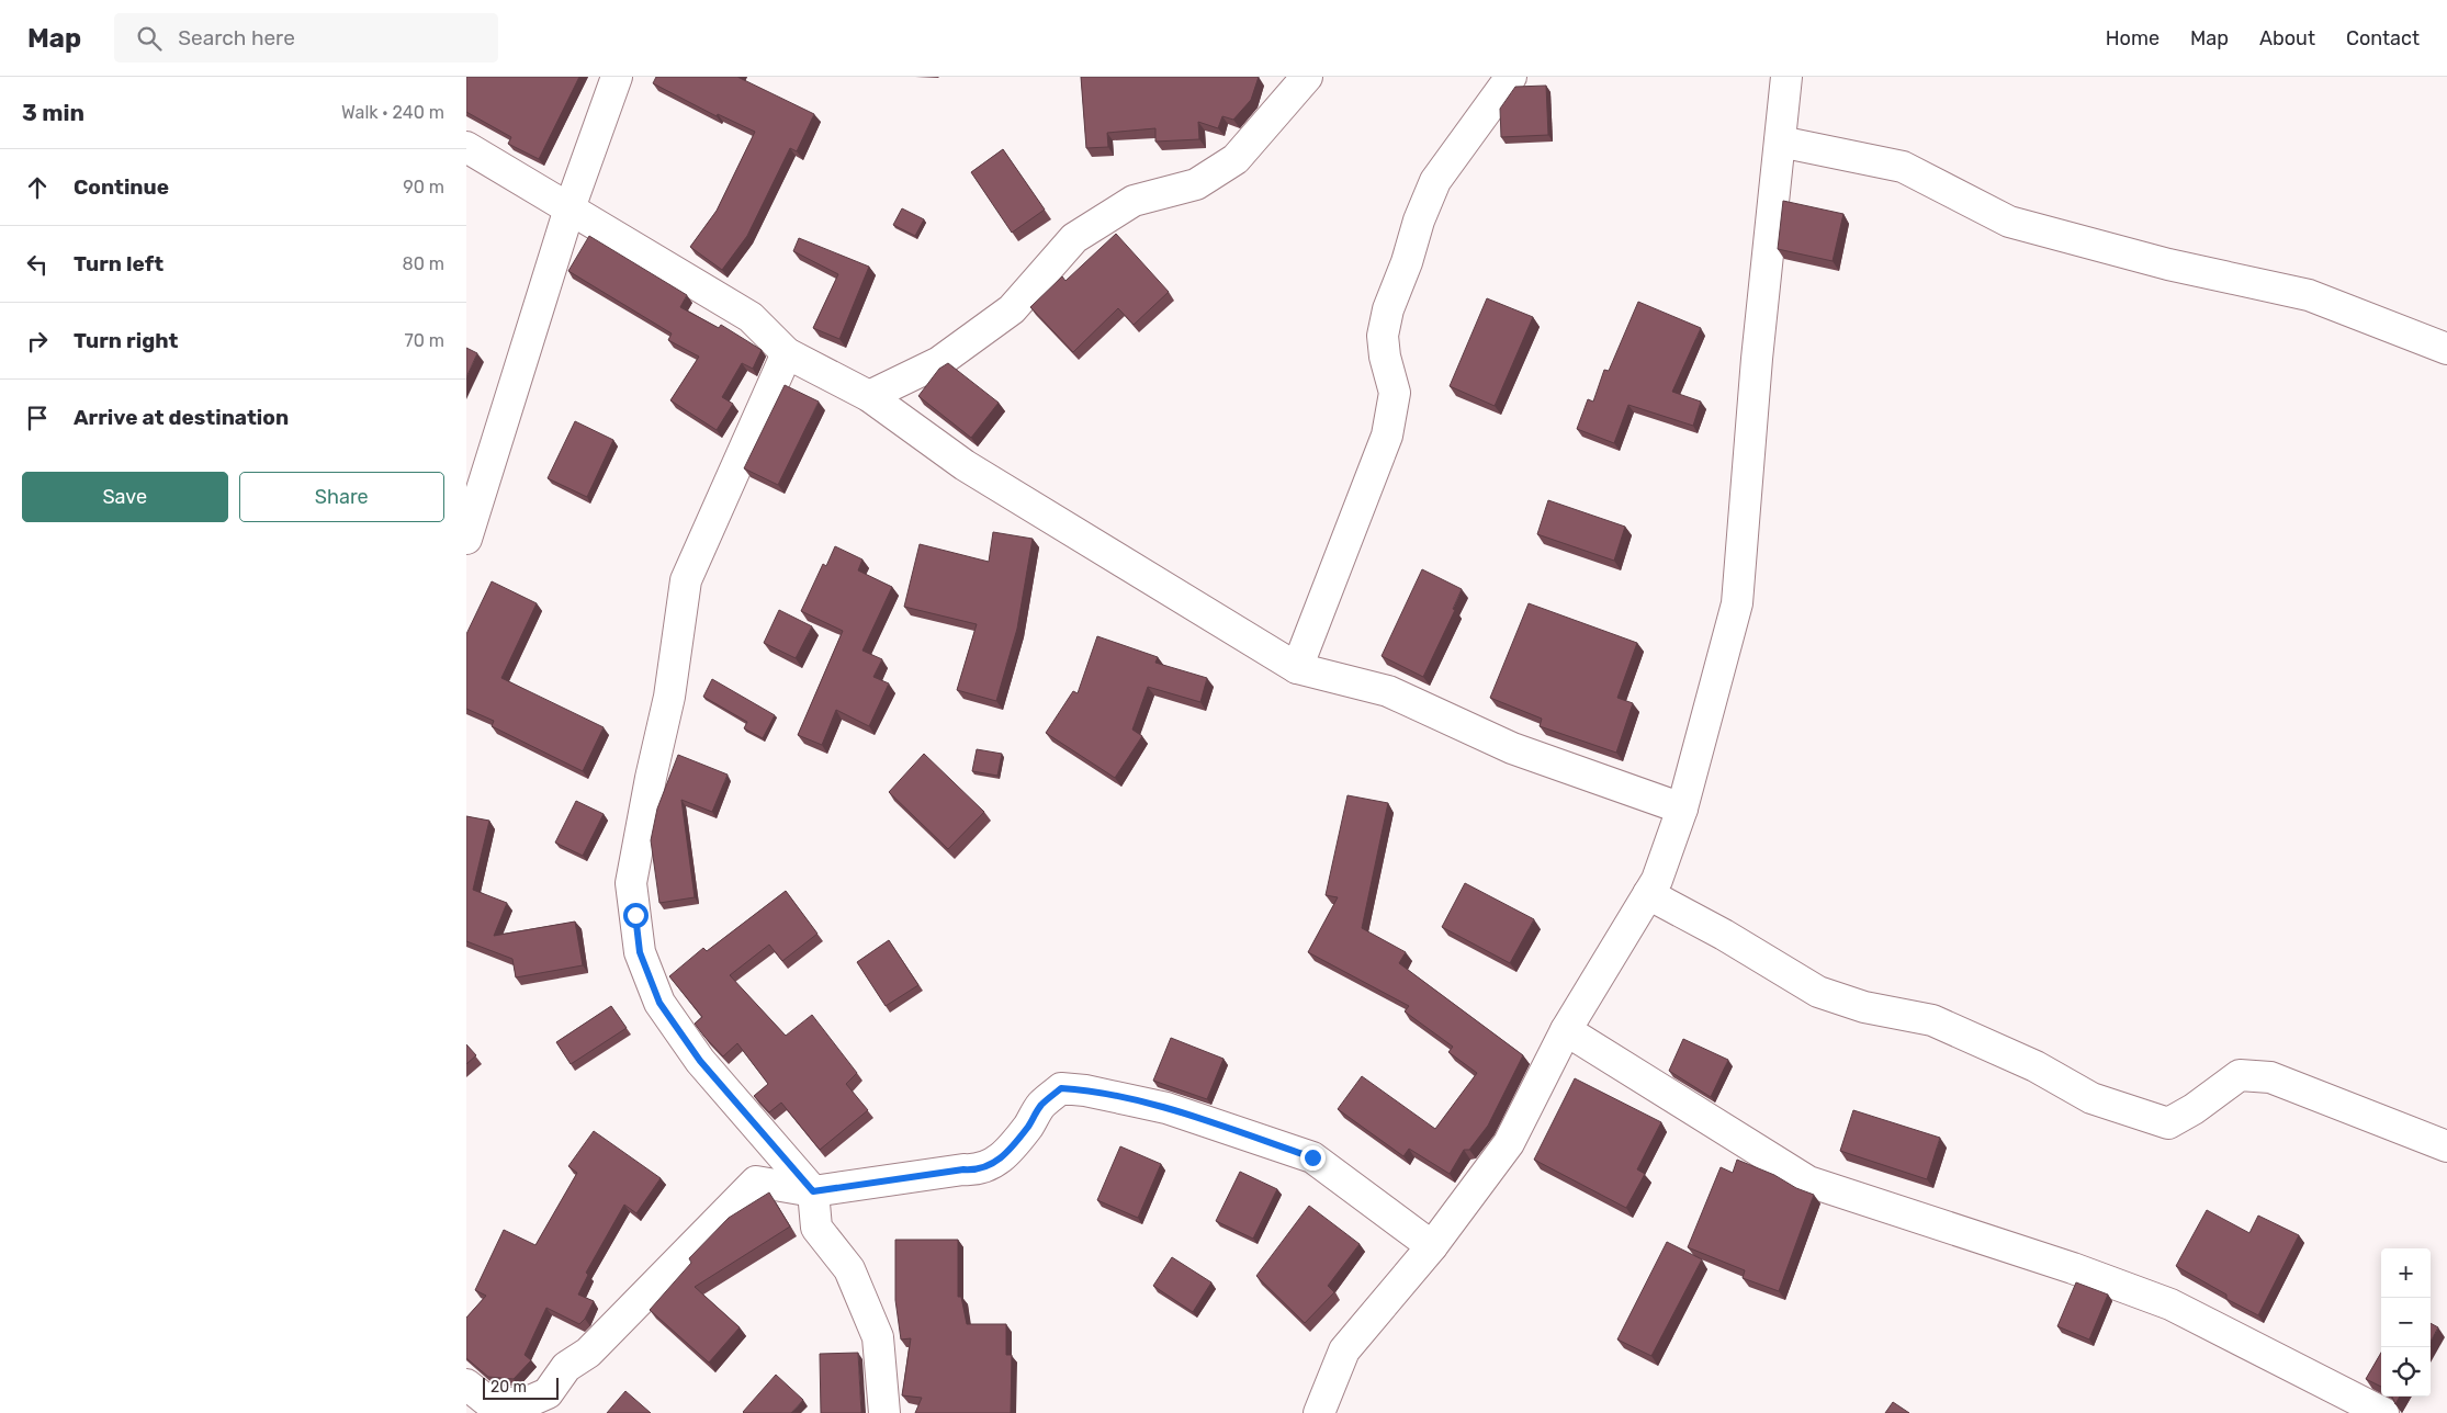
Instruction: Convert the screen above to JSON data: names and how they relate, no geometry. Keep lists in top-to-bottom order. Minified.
{"scale_bar":"20 m","page":{"header":"Map","search":"Search here","nav":["Home","Map","About","Contact"],"heading":["3 min","Walk · 240 m"],"list":[["Continue","90 m"],["Turn left","80 m"],["Turn right","70 m"],"Arrive at destination"],"buttons":["Save","Share"],"map_buttons":["+","−"],"scale":"20 m"}}
